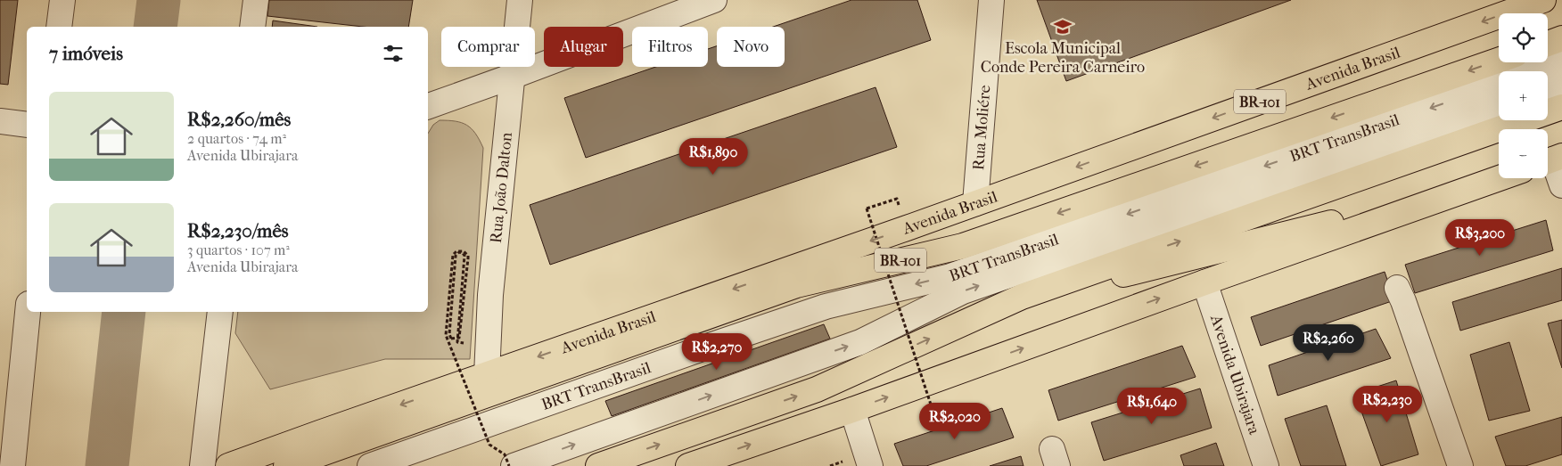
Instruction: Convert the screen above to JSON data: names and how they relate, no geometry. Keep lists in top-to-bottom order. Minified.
{"streets":{"highway":["Avenida Brasil","BR-101"],"street":["Rua Moliére","BRT TransBrasil","Rua João Dalton","Avenida Ubirajara"]},"crossings":[["Avenida Brasil","Rua Moliére"],["Avenida Brasil","Rua João Dalton"]],"places":{"school or university":["Escola Municipal Conde Pereira Carneiro"]},"page":{"map_buttons":["+","−"],"chip":["Comprar","Alugar","Filtros","Novo"],"heading":"7 imóveis","list":[{"name":"R$2,260/mês","note":"2 quartos · 74 m² · Avenida Ubirajara"},{"name":"R$2,230/mês","note":"3 quartos · 107 m² · Avenida Ubirajara"}],"price":["R$1,890","R$3,200","R$2,260","R$2,270","R$2,230","R$1,640","R$2,020"]}}
